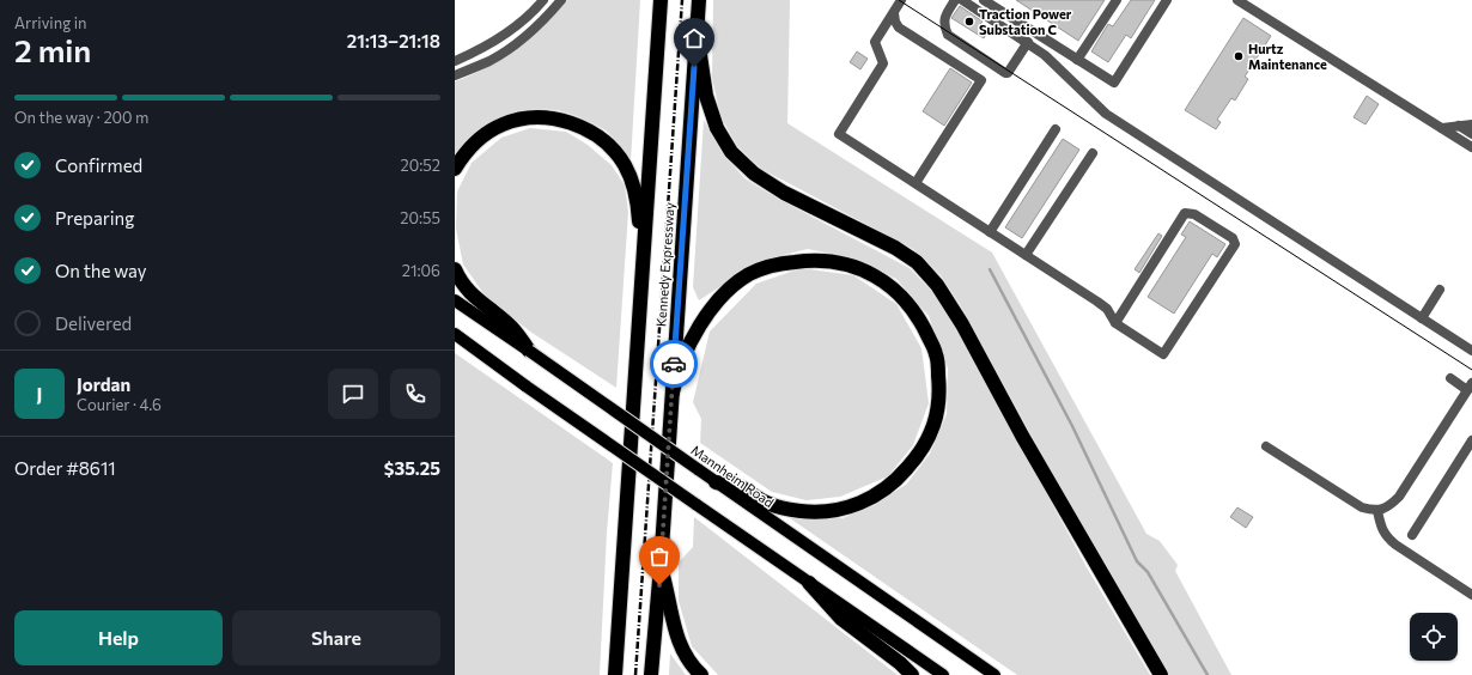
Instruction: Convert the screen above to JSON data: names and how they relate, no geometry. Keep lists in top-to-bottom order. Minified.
{"streets":{"highway":["Kennedy Expressway"],"main road":["Mannheim Road"]},"places":["Traction Power Substation C","Hurtz Maintenance"],"page":{"heading":["2 min","Arriving in","21:13–21:18"],"panel":["Jordan","Courier · 4.6","Order #8611","$35.25"],"bar":"On the way · 200 m","list":[["Confirmed","20:52"],["Preparing","20:55"],["On the way","21:06"],"Delivered"],"round":"J","buttons":["Help","Share"]}}
